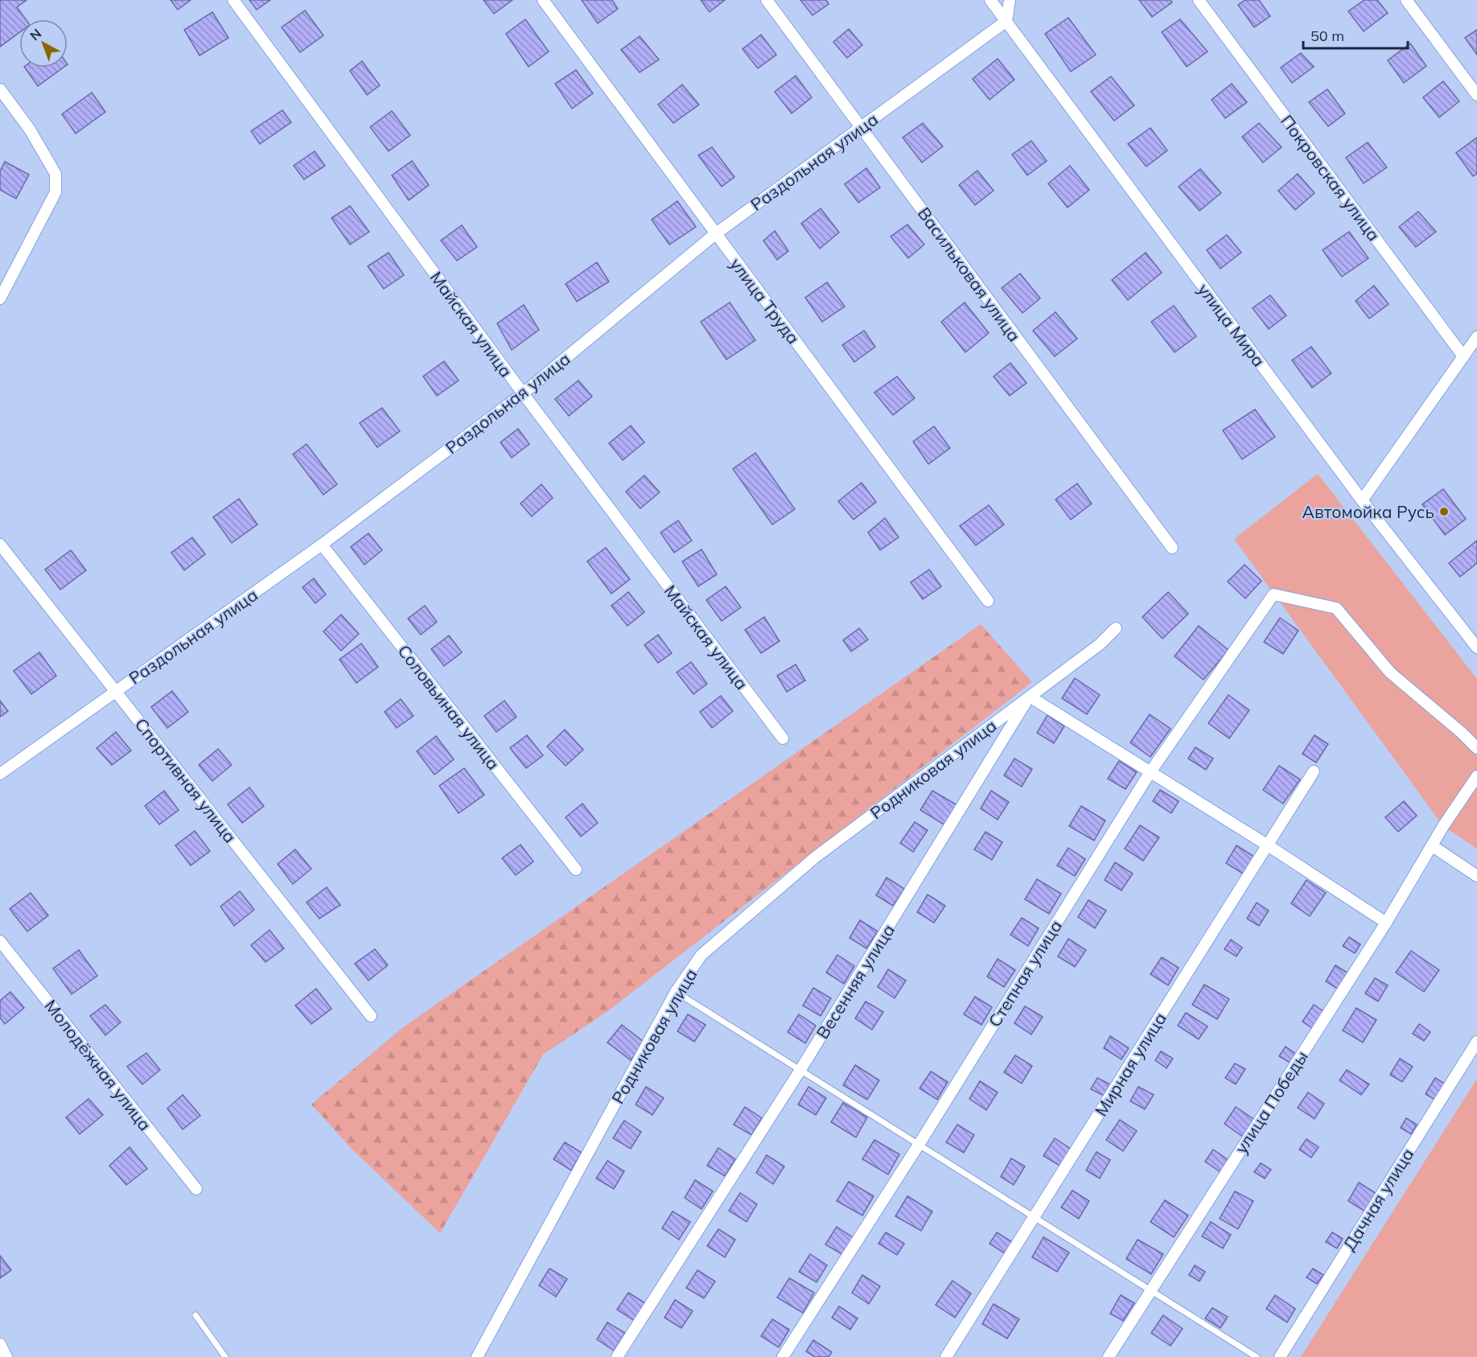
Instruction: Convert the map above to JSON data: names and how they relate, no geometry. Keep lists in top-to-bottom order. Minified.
{"streets":{"street":["Раздольная улица","Покровская улица","Васильковая улица","улица Труда","Майская улица","улица Мира","Соловьиная улица","Родниковая улица","Спортивная улица","Степная улица","Весенняя улица","Мирная улица","Молодёжная улица","улица Победы","Дачная улица"]},"crossings":[["Раздольная улица","Васильковая улица"],["Раздольная улица","улица Труда"],["Раздольная улица","Майская улица"],["Раздольная улица","улица Мира"],["Раздольная улица","Соловьиная улица"],["Раздольная улица","Спортивная улица"],["Родниковая улица","Весенняя улица"]],"places":["Автомойка Русь"],"scale_bar":"50 m","north":"top left"}
